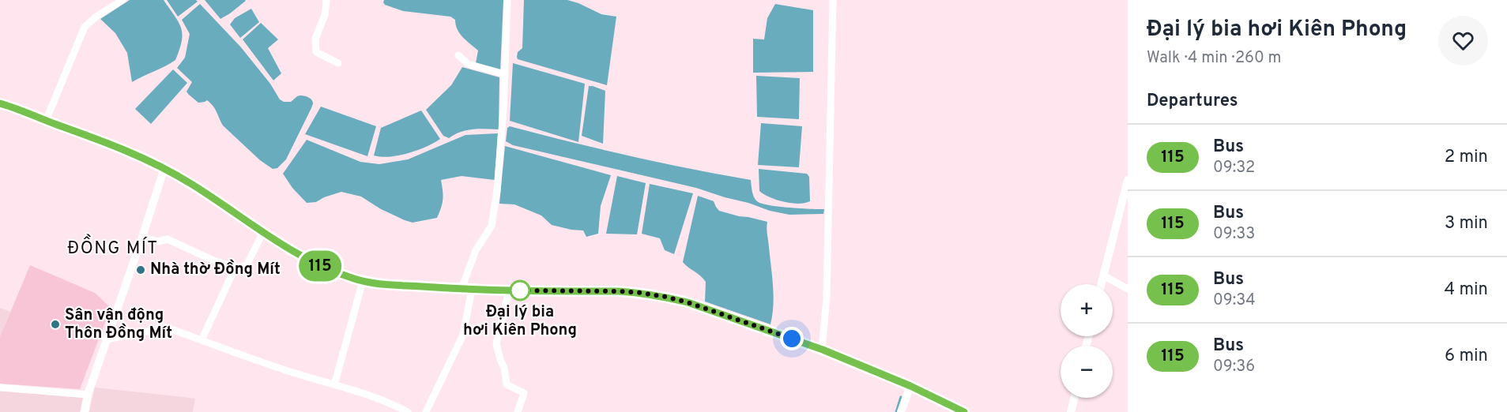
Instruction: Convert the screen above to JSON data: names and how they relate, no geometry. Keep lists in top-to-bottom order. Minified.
{"districts":["ĐỒNG MÍT"],"places":["Nhà thờ Đồng Mít","Đại lý bia hơi Kiên Phong","Sân vận động Thôn Đồng Mít"],"lines":["bus line 115"],"page":{"on_map":"115","heading":[["Đại lý bia hơi Kiên Phong","Walk · 4 min · 260 m"],"Departures"],"list":[{"mark":"115","name":"Bus","note":"09:32","value":"2 min"},{"mark":"115","name":"Bus","note":"09:33","value":"3 min"},{"mark":"115","name":"Bus","note":"09:34","value":"4 min"},{"mark":"115","name":"Bus","note":"09:36","value":"6 min"}],"map_buttons":["+","−"]}}
